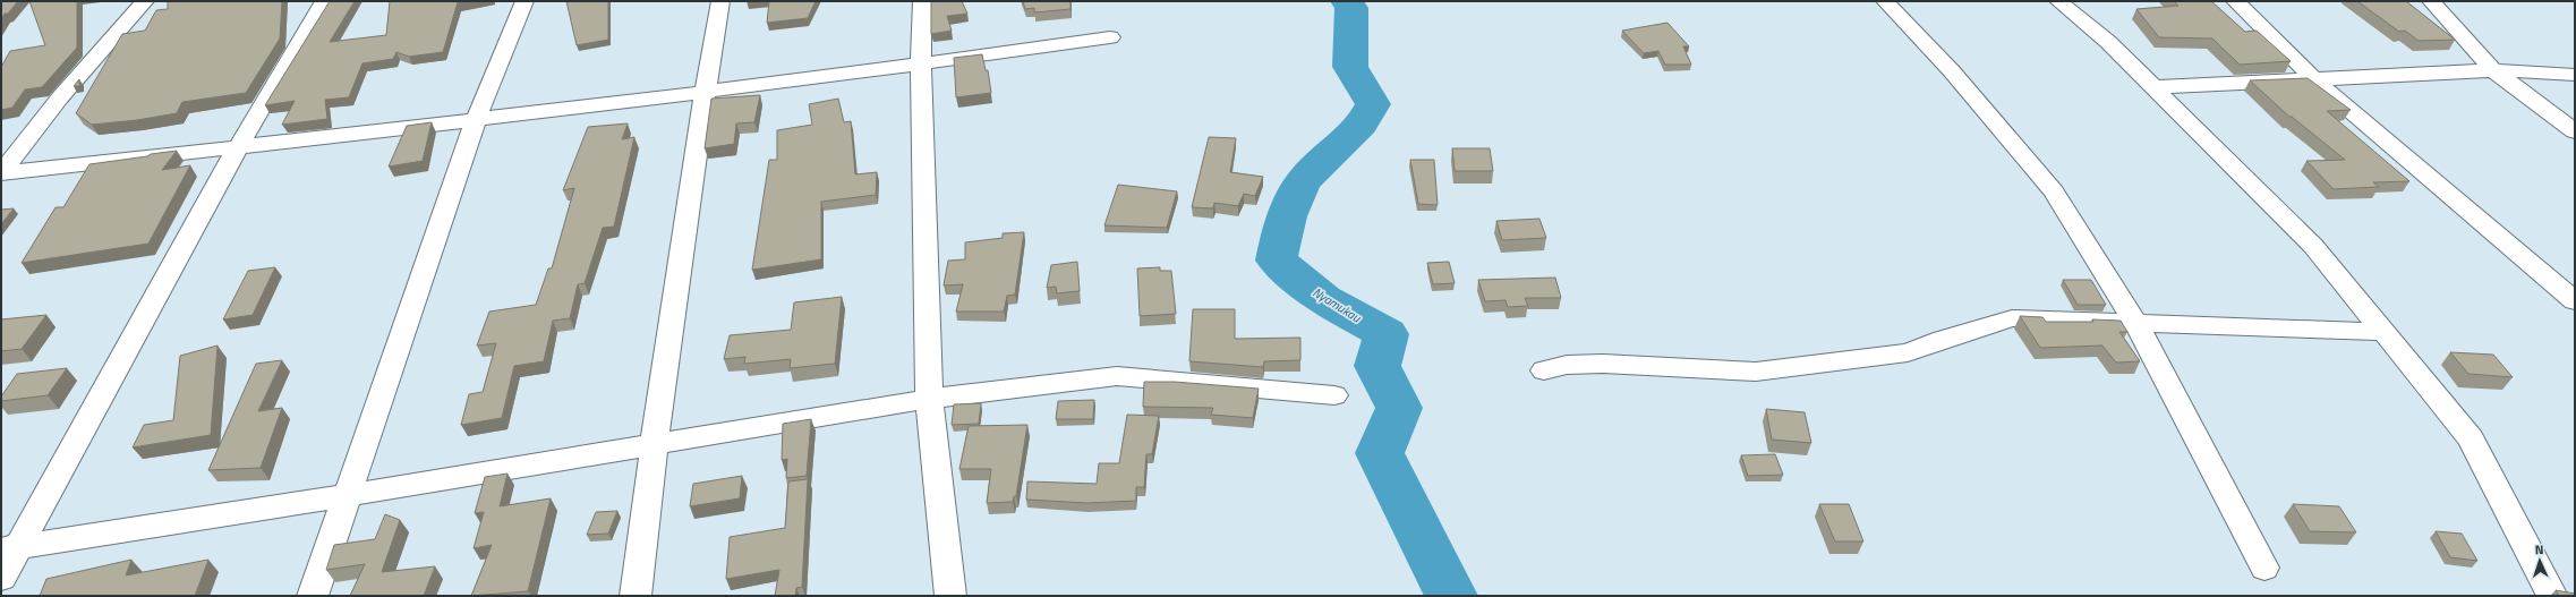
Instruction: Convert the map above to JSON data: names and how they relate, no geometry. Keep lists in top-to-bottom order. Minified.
{"water":["Nyamukau"],"north":"top"}
